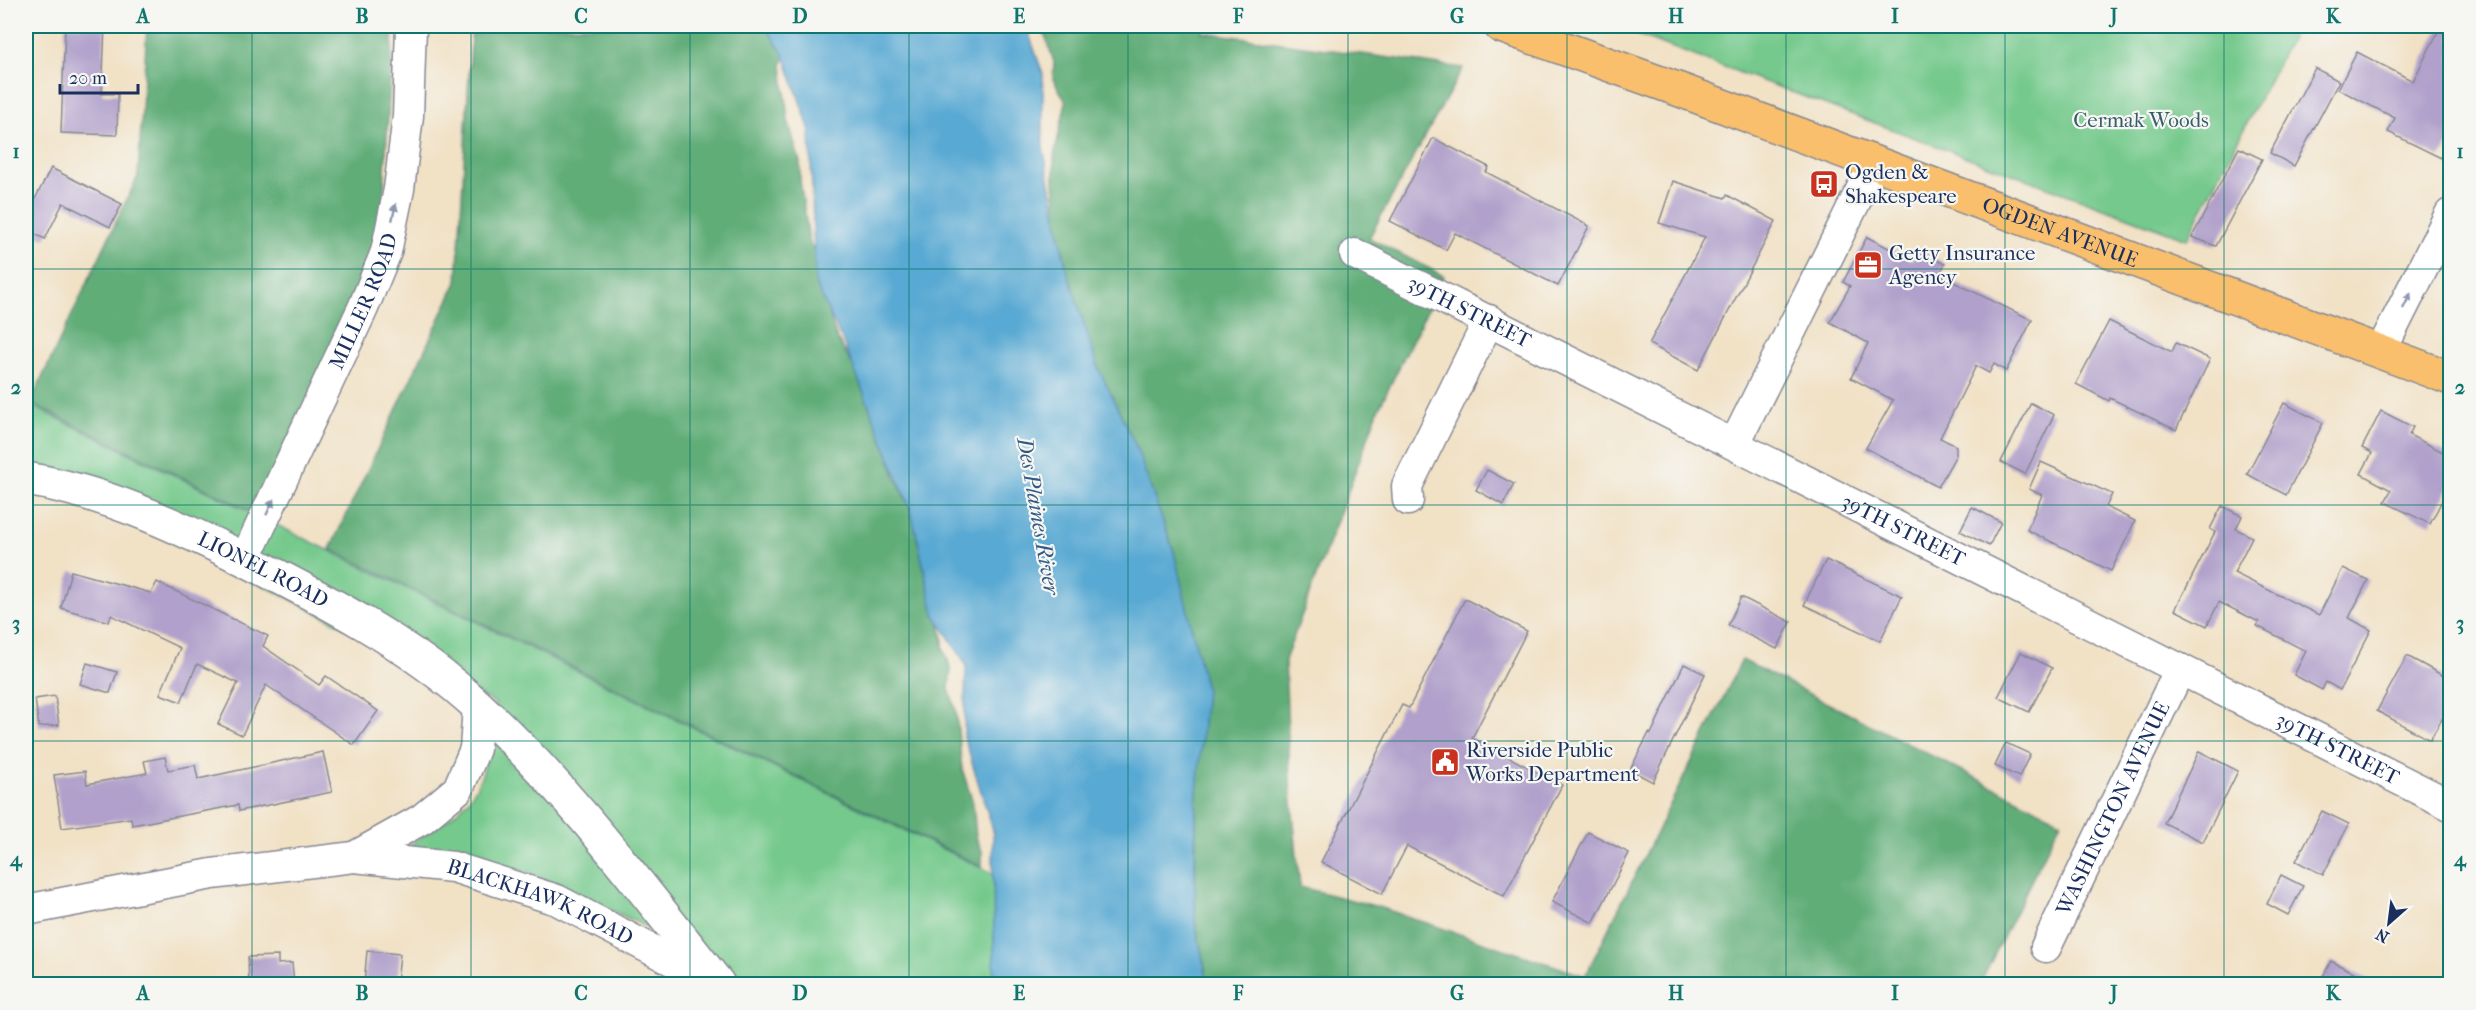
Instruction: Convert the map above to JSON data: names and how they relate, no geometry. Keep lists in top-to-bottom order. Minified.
{"streets":{"main road":["OGDEN AVENUE"],"street":["MILLER ROAD","39TH STREET","LIONEL ROAD","WASHINGTON AVENUE","BLACKHAWK ROAD"]},"crossings":[["MILLER ROAD","LIONEL ROAD"],["39TH STREET","WASHINGTON AVENUE"],["LIONEL ROAD","BLACKHAWK ROAD"]],"one_way":["MILLER ROAD"],"water":["Des Plaines River"],"parks":["Cermak Woods"],"places":{"bus stop":["Ogden & Shakespeare"],"office":["Getty Insurance Agency"],"public building":["Riverside Public Works Department"]},"scale_bar":"20 m","north":"bottom left","grid":{"columns":["A","B","C","D","E","F","G","H","I","J","K"],"rows":["1","2","3","4"]}}
